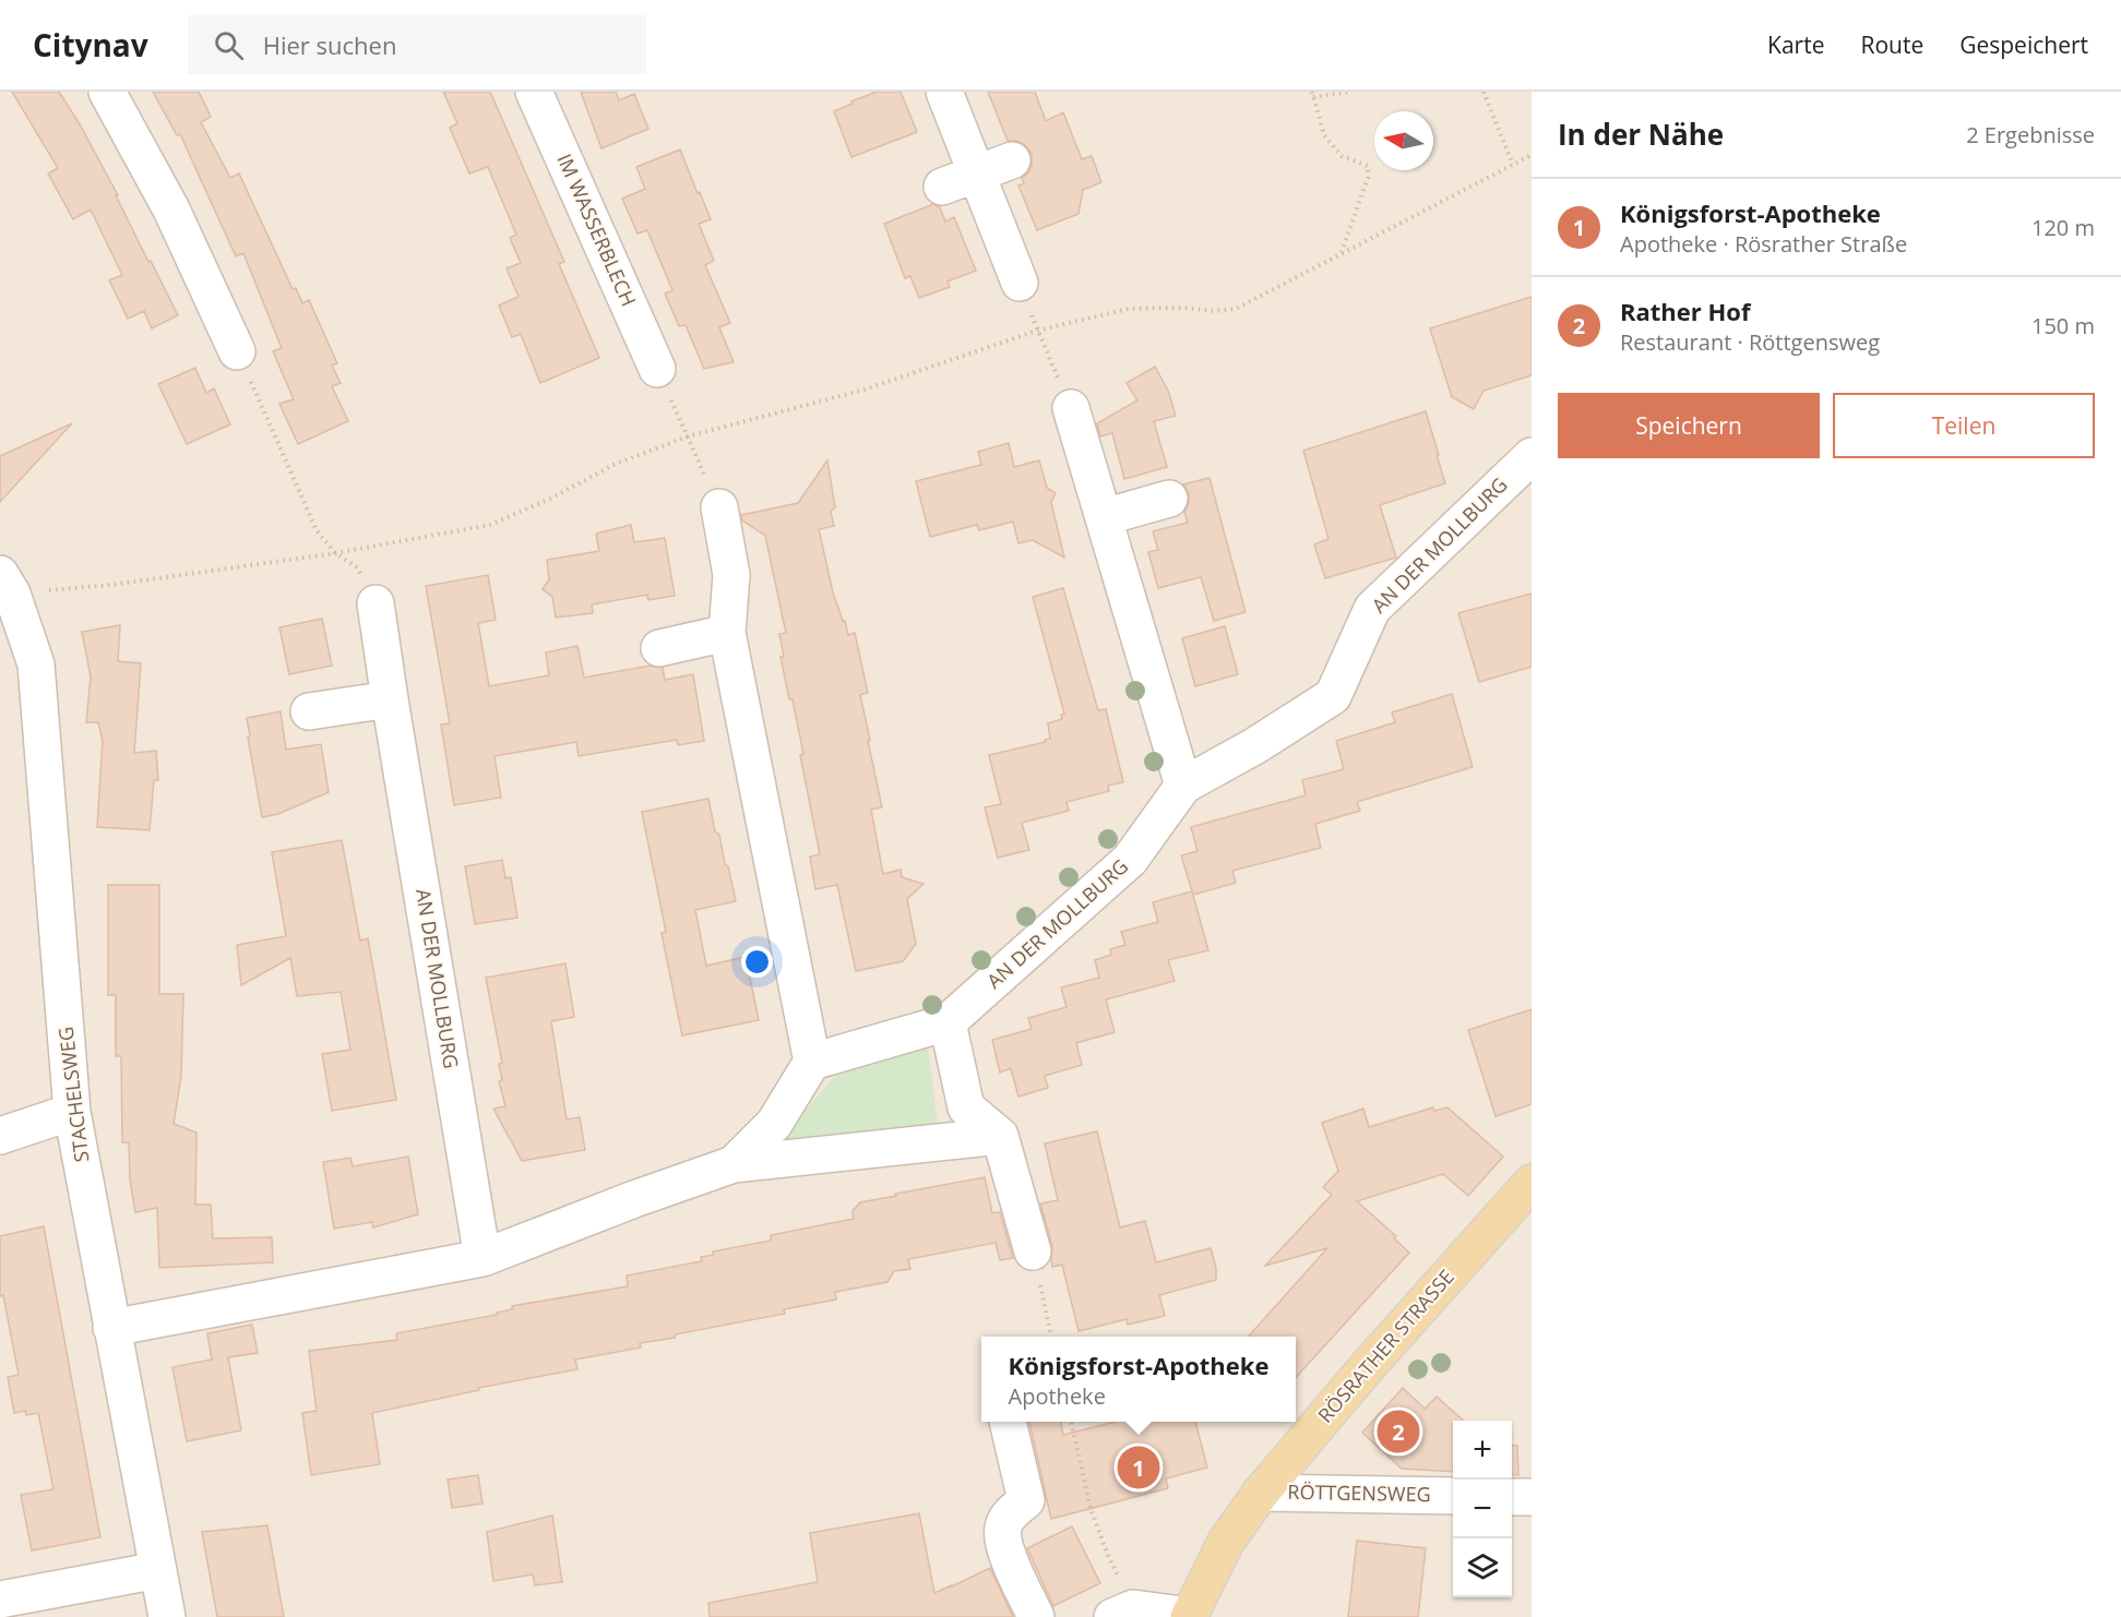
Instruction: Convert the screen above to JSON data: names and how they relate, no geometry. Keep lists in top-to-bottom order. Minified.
{"streets":{"main road":["RÖSRATHER STRASSE"],"street":["IM WASSERBLECH","AN DER MOLLBURG","STACHELSWEG","RÖTTGENSWEG"]},"crossings":[["RÖSRATHER STRASSE","RÖTTGENSWEG"]],"north":"left","page":{"header":"Citynav","search":"Hier suchen","nav":["Karte","Route","Gespeichert"],"heading":["In der Nähe","2 Ergebnisse"],"list":[{"mark":"1","name":"Königsforst-Apotheke","note":"Apotheke · Rösrather Straße","value":"120 m"},{"mark":"2","name":"Rather Hof","note":"Restaurant · Röttgensweg","value":"150 m"}],"buttons":["Speichern","Teilen"],"popup":["Königsforst-Apotheke","Apotheke"],"pins":["2","1"],"map_buttons":["+","−"]}}
